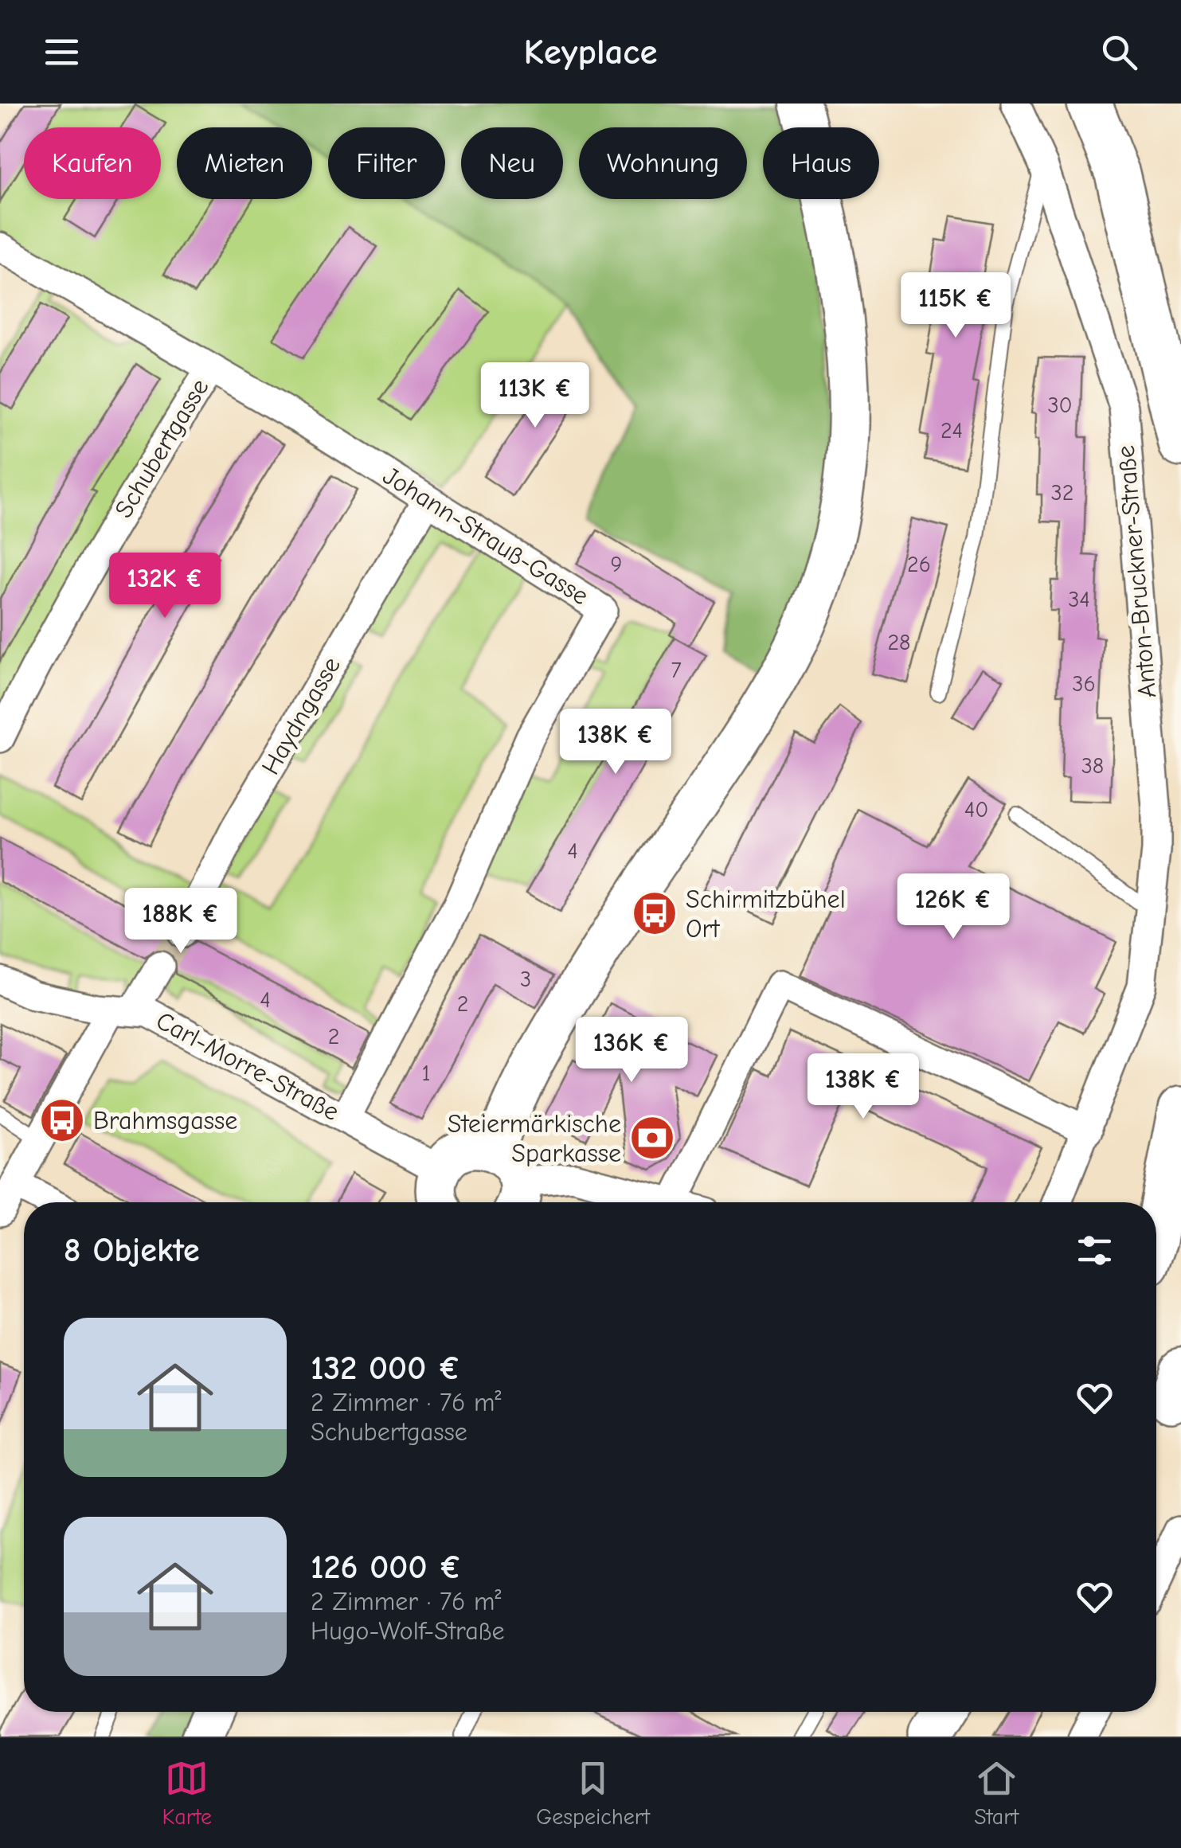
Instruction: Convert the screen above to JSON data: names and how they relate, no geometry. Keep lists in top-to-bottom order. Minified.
{"streets":{"street":["Schubertgasse","Johann-Strauß-Gasse","Anton-Bruckner-Straße","Haydngasse","Carl-Morre-Straße"]},"crossings":[["Schubertgasse","Johann-Strauß-Gasse"],["Johann-Strauß-Gasse","Haydngasse"],["Johann-Strauß-Gasse","Carl-Morre-Straße"]],"places":{"bus stop":["Schirmitzbühel Ort","Brahmsgasse"],"bank":["Steiermärkische Sparkasse"]},"house_numbers":["30","24","32","9","26","34","28","7","36","38","40","4","3","4","2","2","1"],"page":{"header":"Keyplace","chip":["Kaufen","Mieten","Filter","Neu","Wohnung","Haus"],"price":["115K €","113K €","132K €","138K €","126K €","188K €","136K €","138K €"],"heading":"8 Objekte","list":[{"name":"132 000 €","note":"2 Zimmer · 76 m² · Schubertgasse"},{"name":"126 000 €","note":"2 Zimmer · 76 m² · Hugo-Wolf-Straße"}],"tabs":["Karte","Gespeichert","Start"]}}
